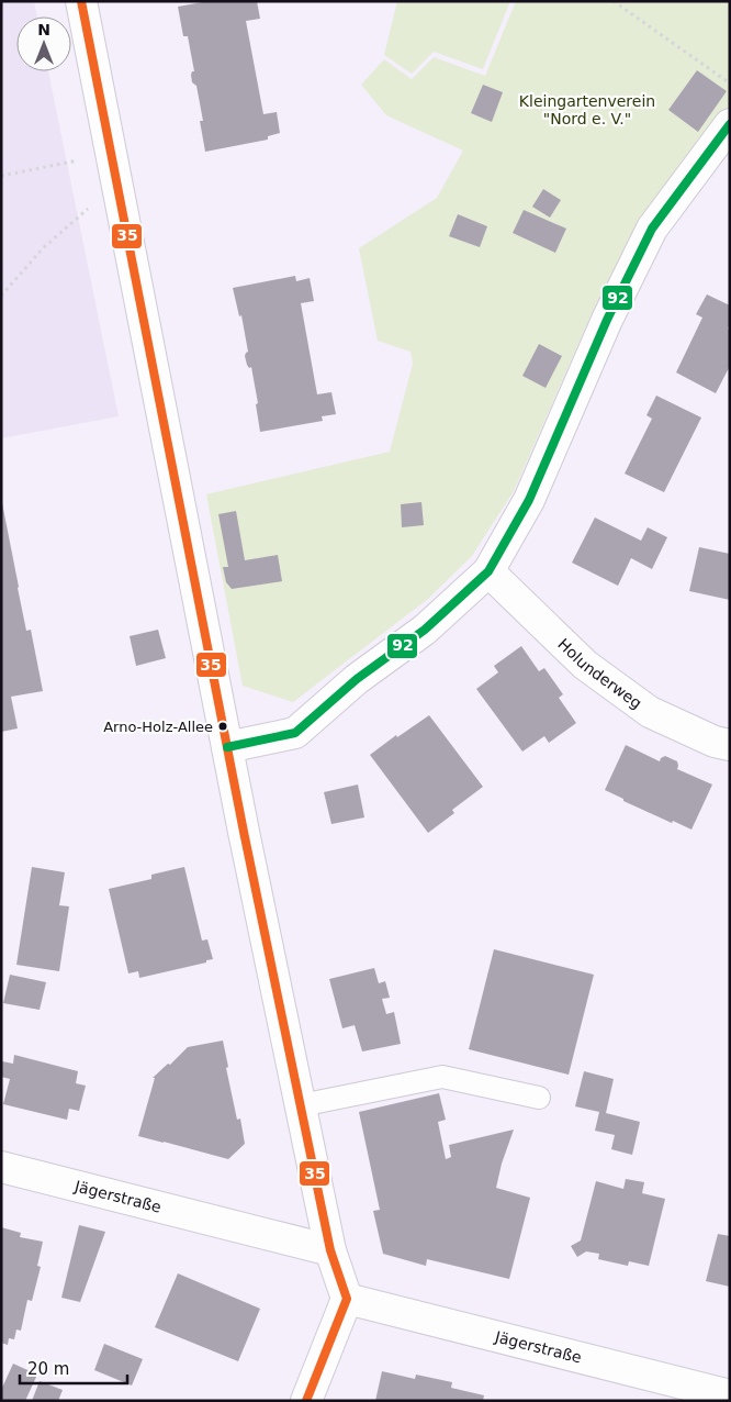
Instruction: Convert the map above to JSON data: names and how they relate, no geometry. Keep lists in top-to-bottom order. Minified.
{"streets":{"street":["Holunderweg","Jägerstraße"]},"parks":["Kleingartenverein \"Nord e. V.\""],"places":["Arno-Holz-Allee"],"lines":["transit line 35","transit line 92"],"scale_bar":"20 m","north":"top"}
